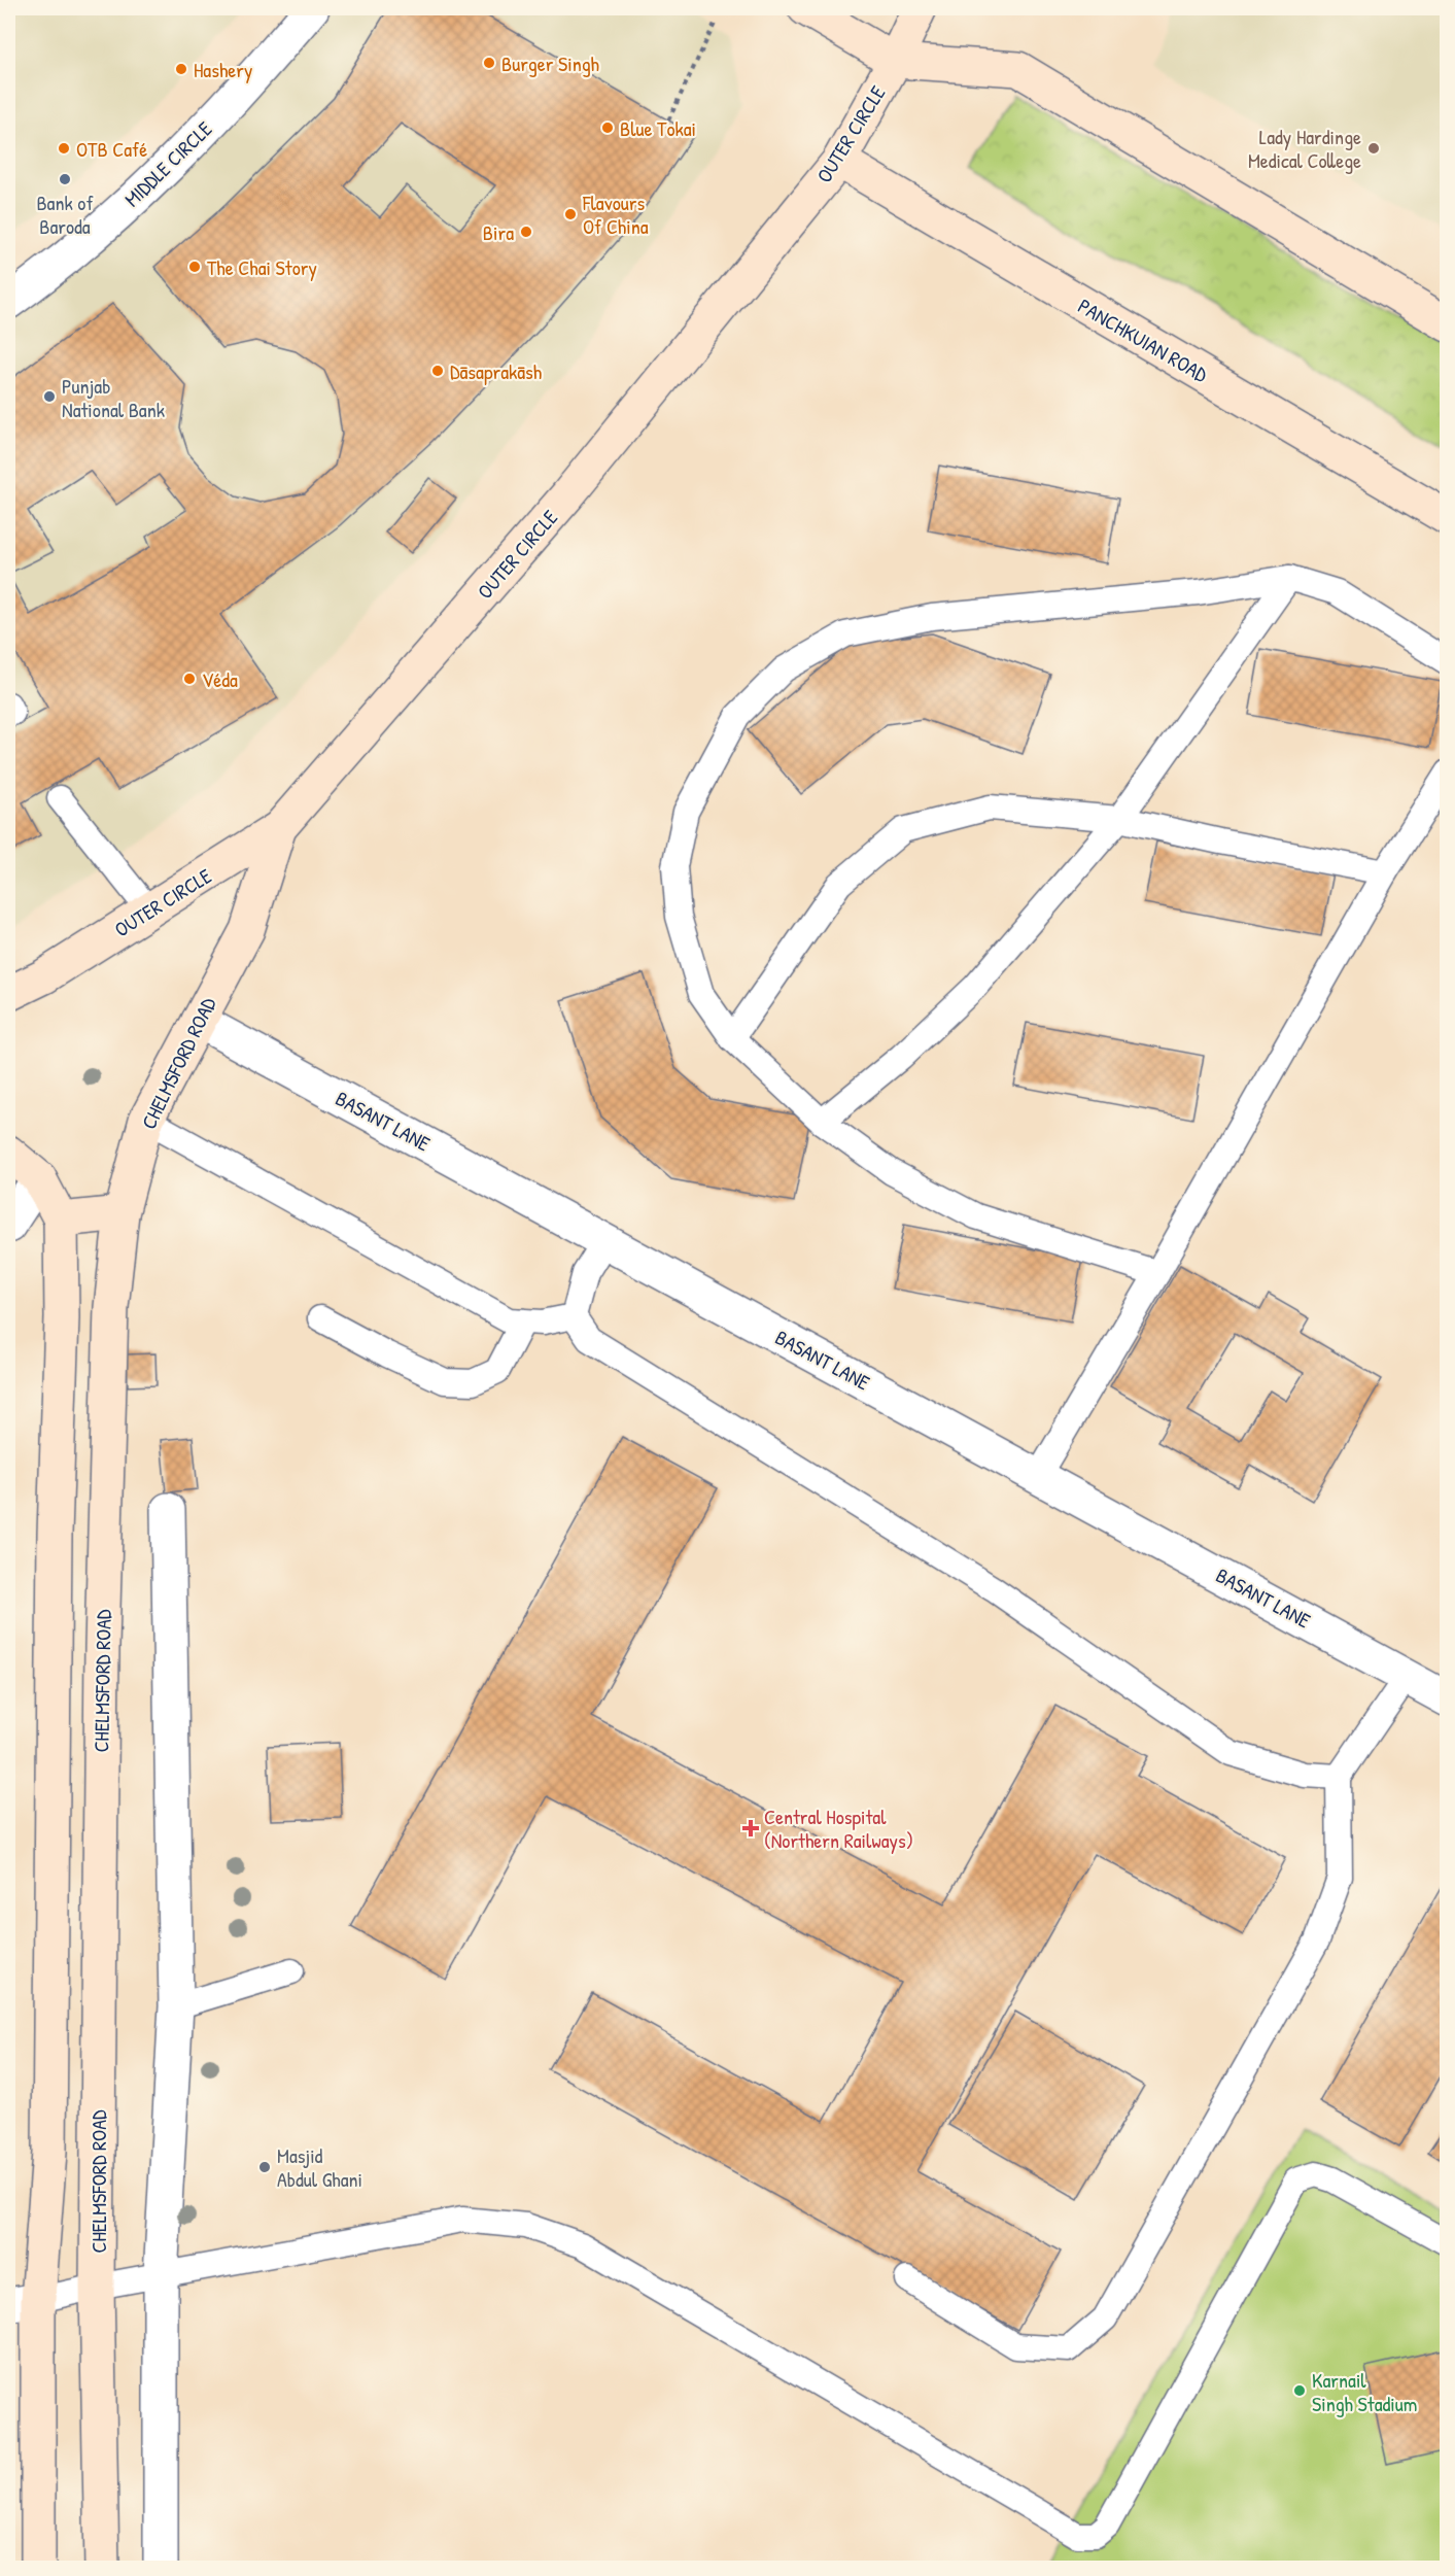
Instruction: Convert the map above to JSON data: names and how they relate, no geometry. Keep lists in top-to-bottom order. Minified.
{"streets":{"main road":["OUTER CIRCLE","PANCHKUIAN ROAD","CHELMSFORD ROAD"],"street":["MIDDLE CIRCLE","BASANT LANE"]},"crossings":[["OUTER CIRCLE","PANCHKUIAN ROAD"],["OUTER CIRCLE","CHELMSFORD ROAD"],["CHELMSFORD ROAD","BASANT LANE"]],"places":{"other":["Burger Singh","Hashery","Blue Tokai","OTB Café","Lady Hardinge Medical College","Bank of Baroda","Flavours Of China","Bira","The Chai Story","Dāsaprakāsh","Punjab National Bank","Véda","Masjid Abdul Ghani","Karnail Singh Stadium"],"health":["Central Hospital (Northern Railways)"]}}
